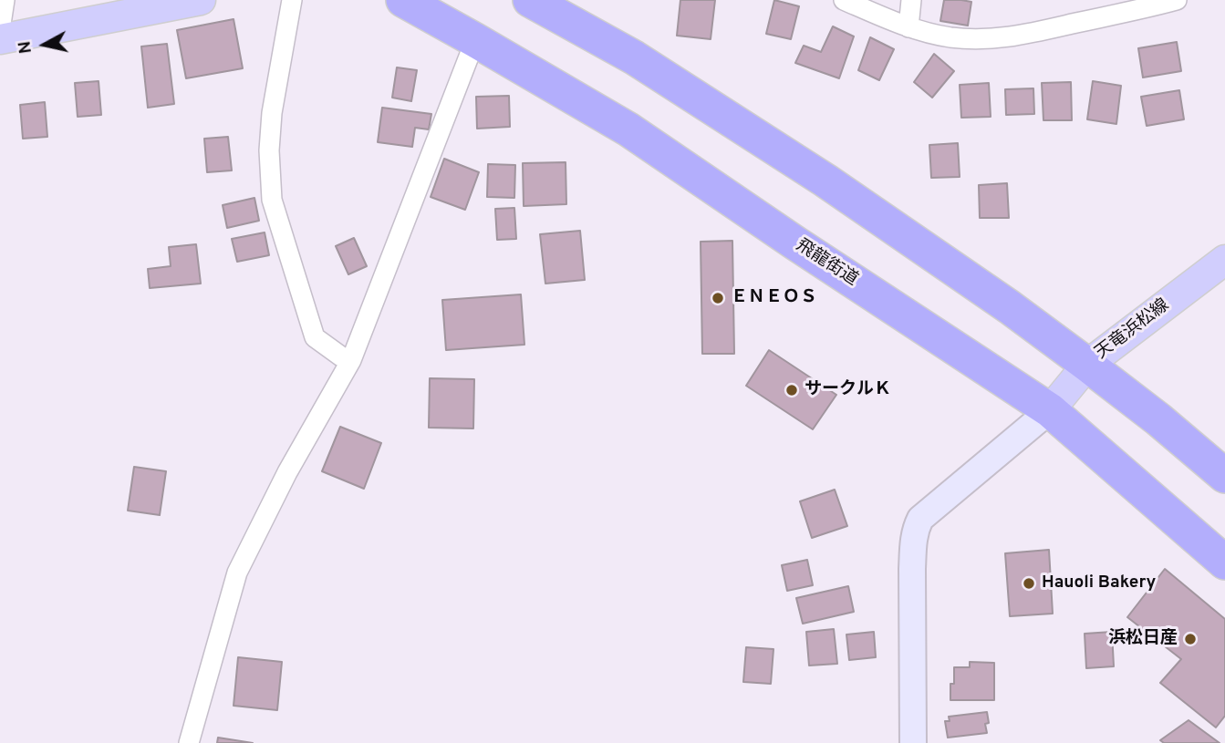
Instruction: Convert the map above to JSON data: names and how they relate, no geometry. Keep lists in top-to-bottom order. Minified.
{"streets":{"highway":["飛龍街道"],"main road":["天竜浜松線"]},"crossings":[["飛龍街道","天竜浜松線"]],"places":["ＥＮＥＯＳ","サークルＫ","Hauoli Bakery","浜松日産"],"north":"left"}
